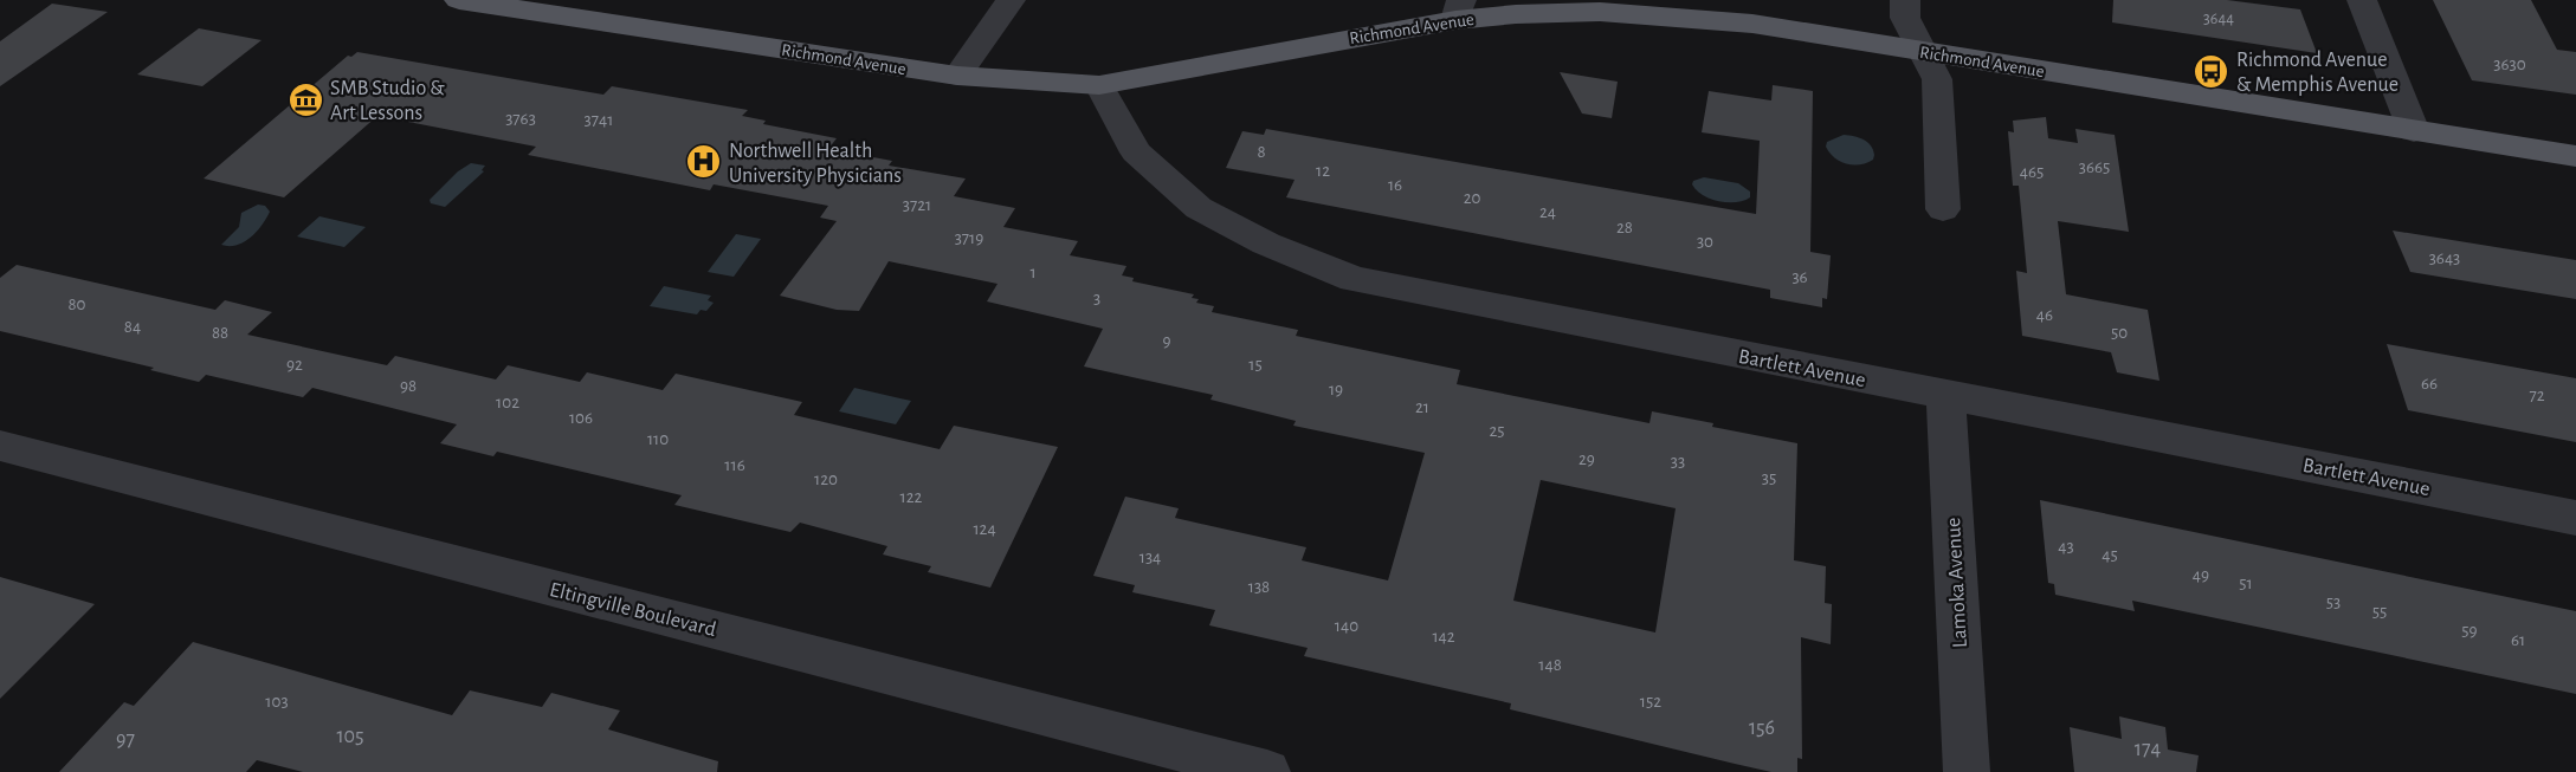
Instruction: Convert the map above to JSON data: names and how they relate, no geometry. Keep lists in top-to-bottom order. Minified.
{"streets":{"main road":["Richmond Avenue"],"street":["Bartlett Avenue","Lamoka Avenue","Eltingville Boulevard"]},"crossings":[["Richmond Avenue","Bartlett Avenue"],["Bartlett Avenue","Lamoka Avenue"]],"places":{"bus stop":["Richmond Avenue & Memphis Avenue"],"museum":["SMB Studio & Art Lessons"],"hospital":["Northwell Health University Physicians"]},"house_numbers":["3644","3630","3763","3741","8","3665","12","465","16","20","3721","24","28","3719","30","3643","1","36","3","80","46","84","88","50","9","92","15","66","98","19","72","102","21","106","25","110","29","33","116","35","120","122","124","43","45","134","49","51","138","53","55","140","59","142","61","148","103","152","156","105","97","174"]}
